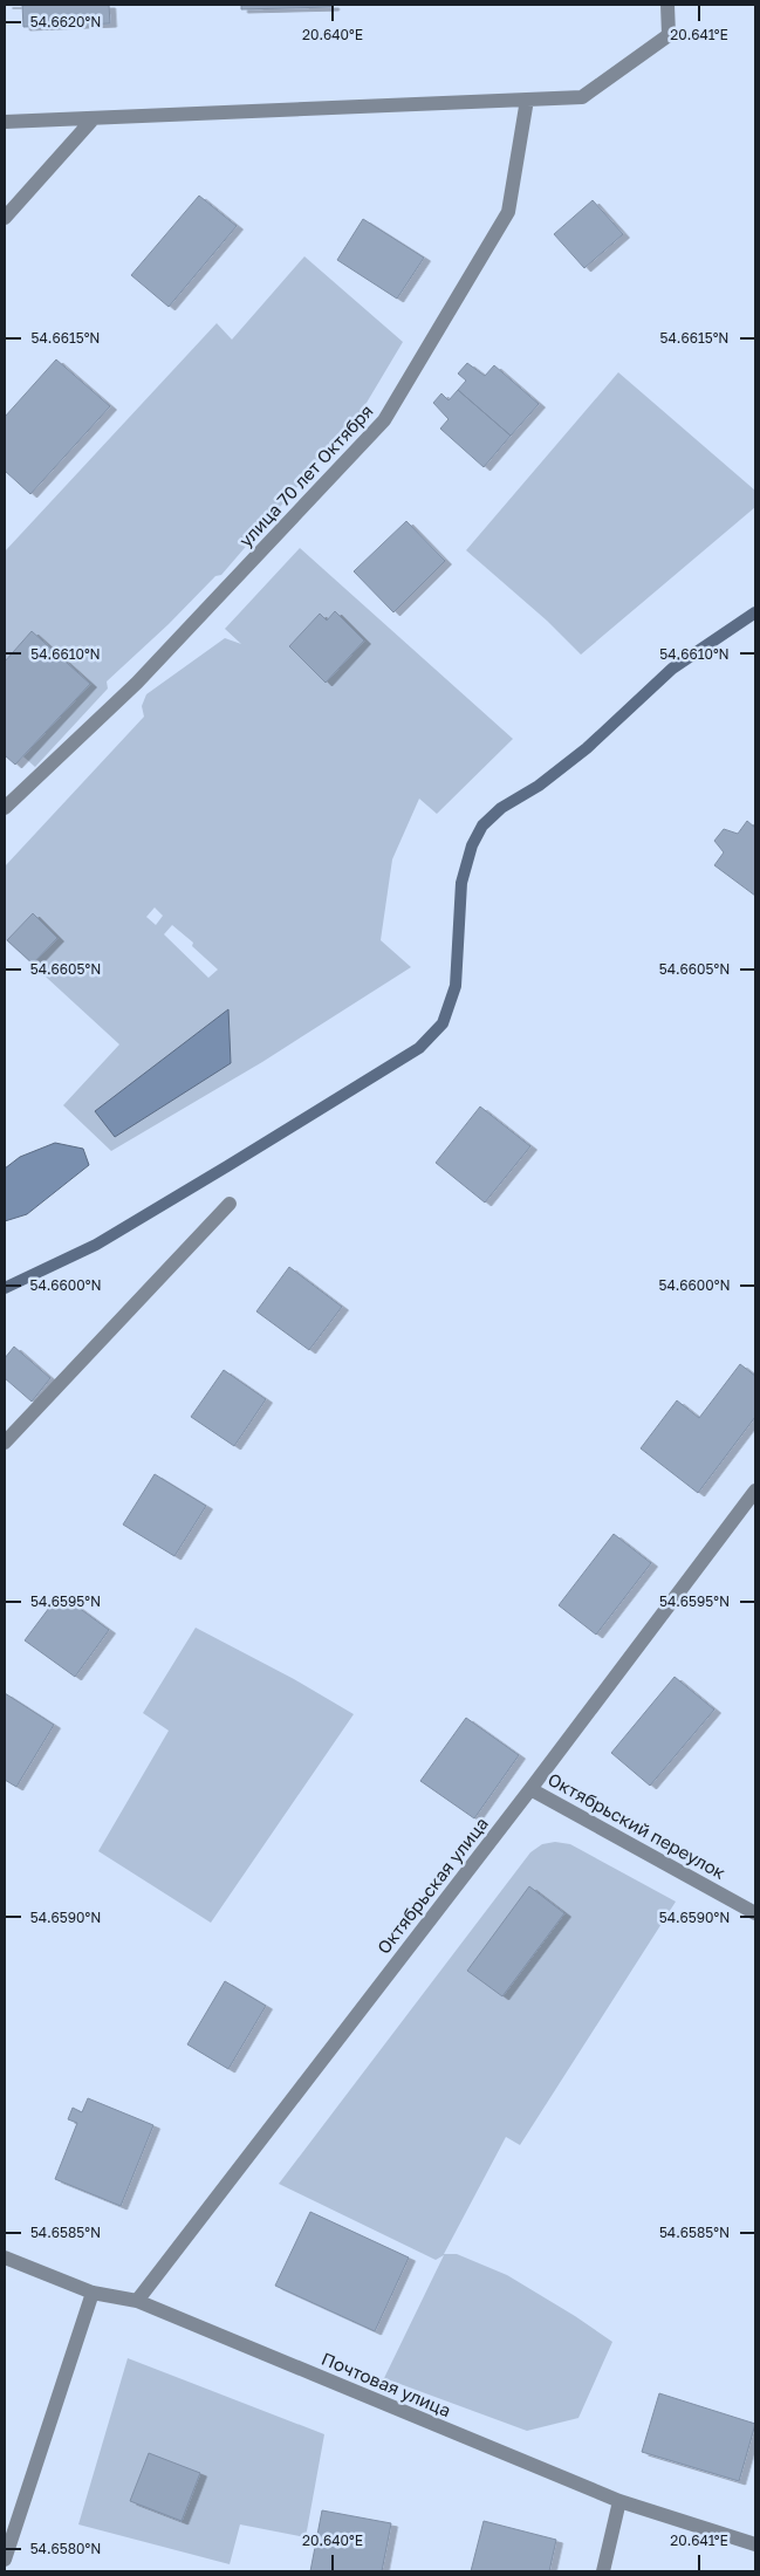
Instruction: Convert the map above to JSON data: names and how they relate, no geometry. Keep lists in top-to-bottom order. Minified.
{"streets":{"street":["улица 70 лет Октября","Октябрьский переулок","Октябрьская улица","Почтовая улица"]},"crossings":[["Октябрьский переулок","Октябрьская улица"],["Октябрьская улица","Почтовая улица"]],"coordinates":["54.6620°N","20.640°E","20.641°E","54.6615°N","54.6610°N","54.6605°N","54.6600°N","54.6595°N","54.6590°N","54.6585°N","54.6580°N"]}
